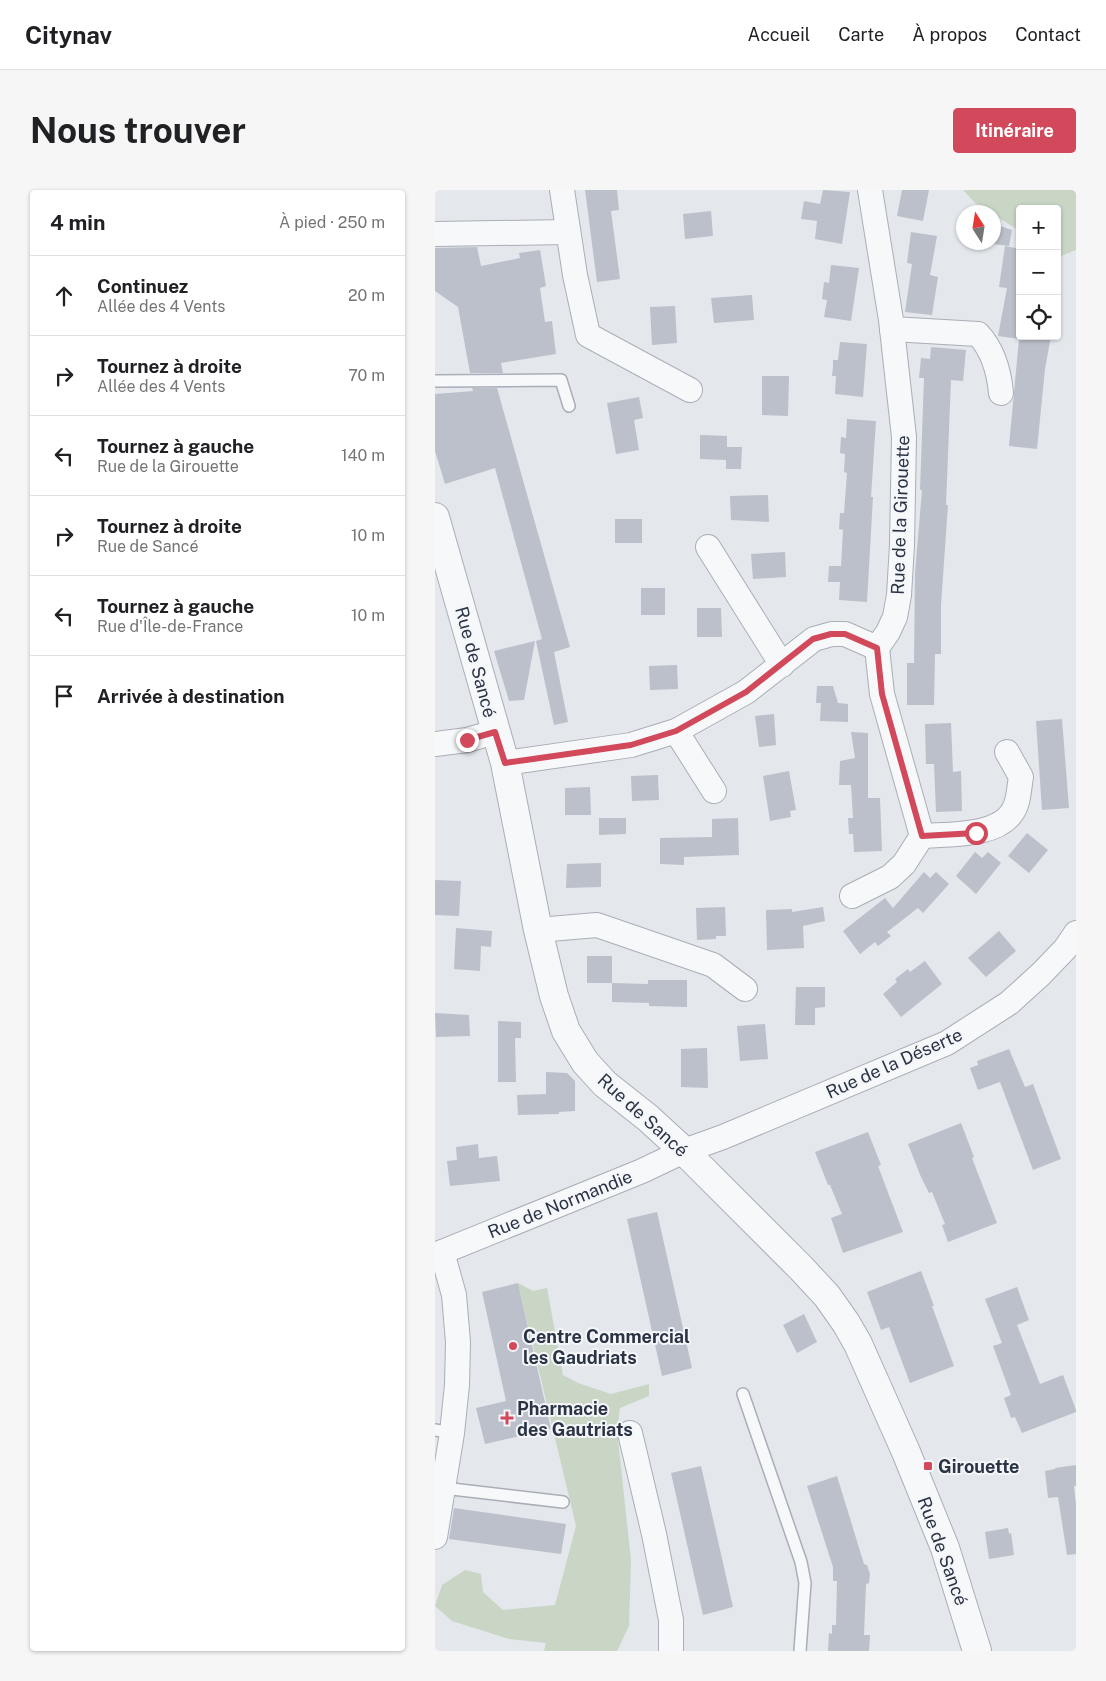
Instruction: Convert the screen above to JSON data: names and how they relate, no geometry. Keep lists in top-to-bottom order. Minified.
{"streets":{"street":["Rue de la Girouette","Rue de Sancé","Rue de la Déserte","Rue de Normandie"]},"crossings":[["Rue de Sancé","Rue de la Déserte"],["Rue de Sancé","Rue de Normandie"],["Rue de la Déserte","Rue de Normandie"]],"places":{"other":["Centre Commercial les Gaudriats"],"health":["Pharmacie des Gautriats"],"transit":["Girouette"]},"north":"top","page":{"header":"Citynav","nav":["Accueil","Carte","À propos","Contact"],"buttons":"Itinéraire","title":"Nous trouver","heading":["4 min","À pied · 250 m"],"map_buttons":["+","−"],"list":[["Continuez","Allée des 4 Vents","20 m"],["Tournez à droite","Allée des 4 Vents","70 m"],["Tournez à gauche","Rue de la Girouette","140 m"],["Tournez à droite","Rue de Sancé","10 m"],["Tournez à gauche","Rue d'Île-de-France","10 m"],"Arrivée à destination"]}}
